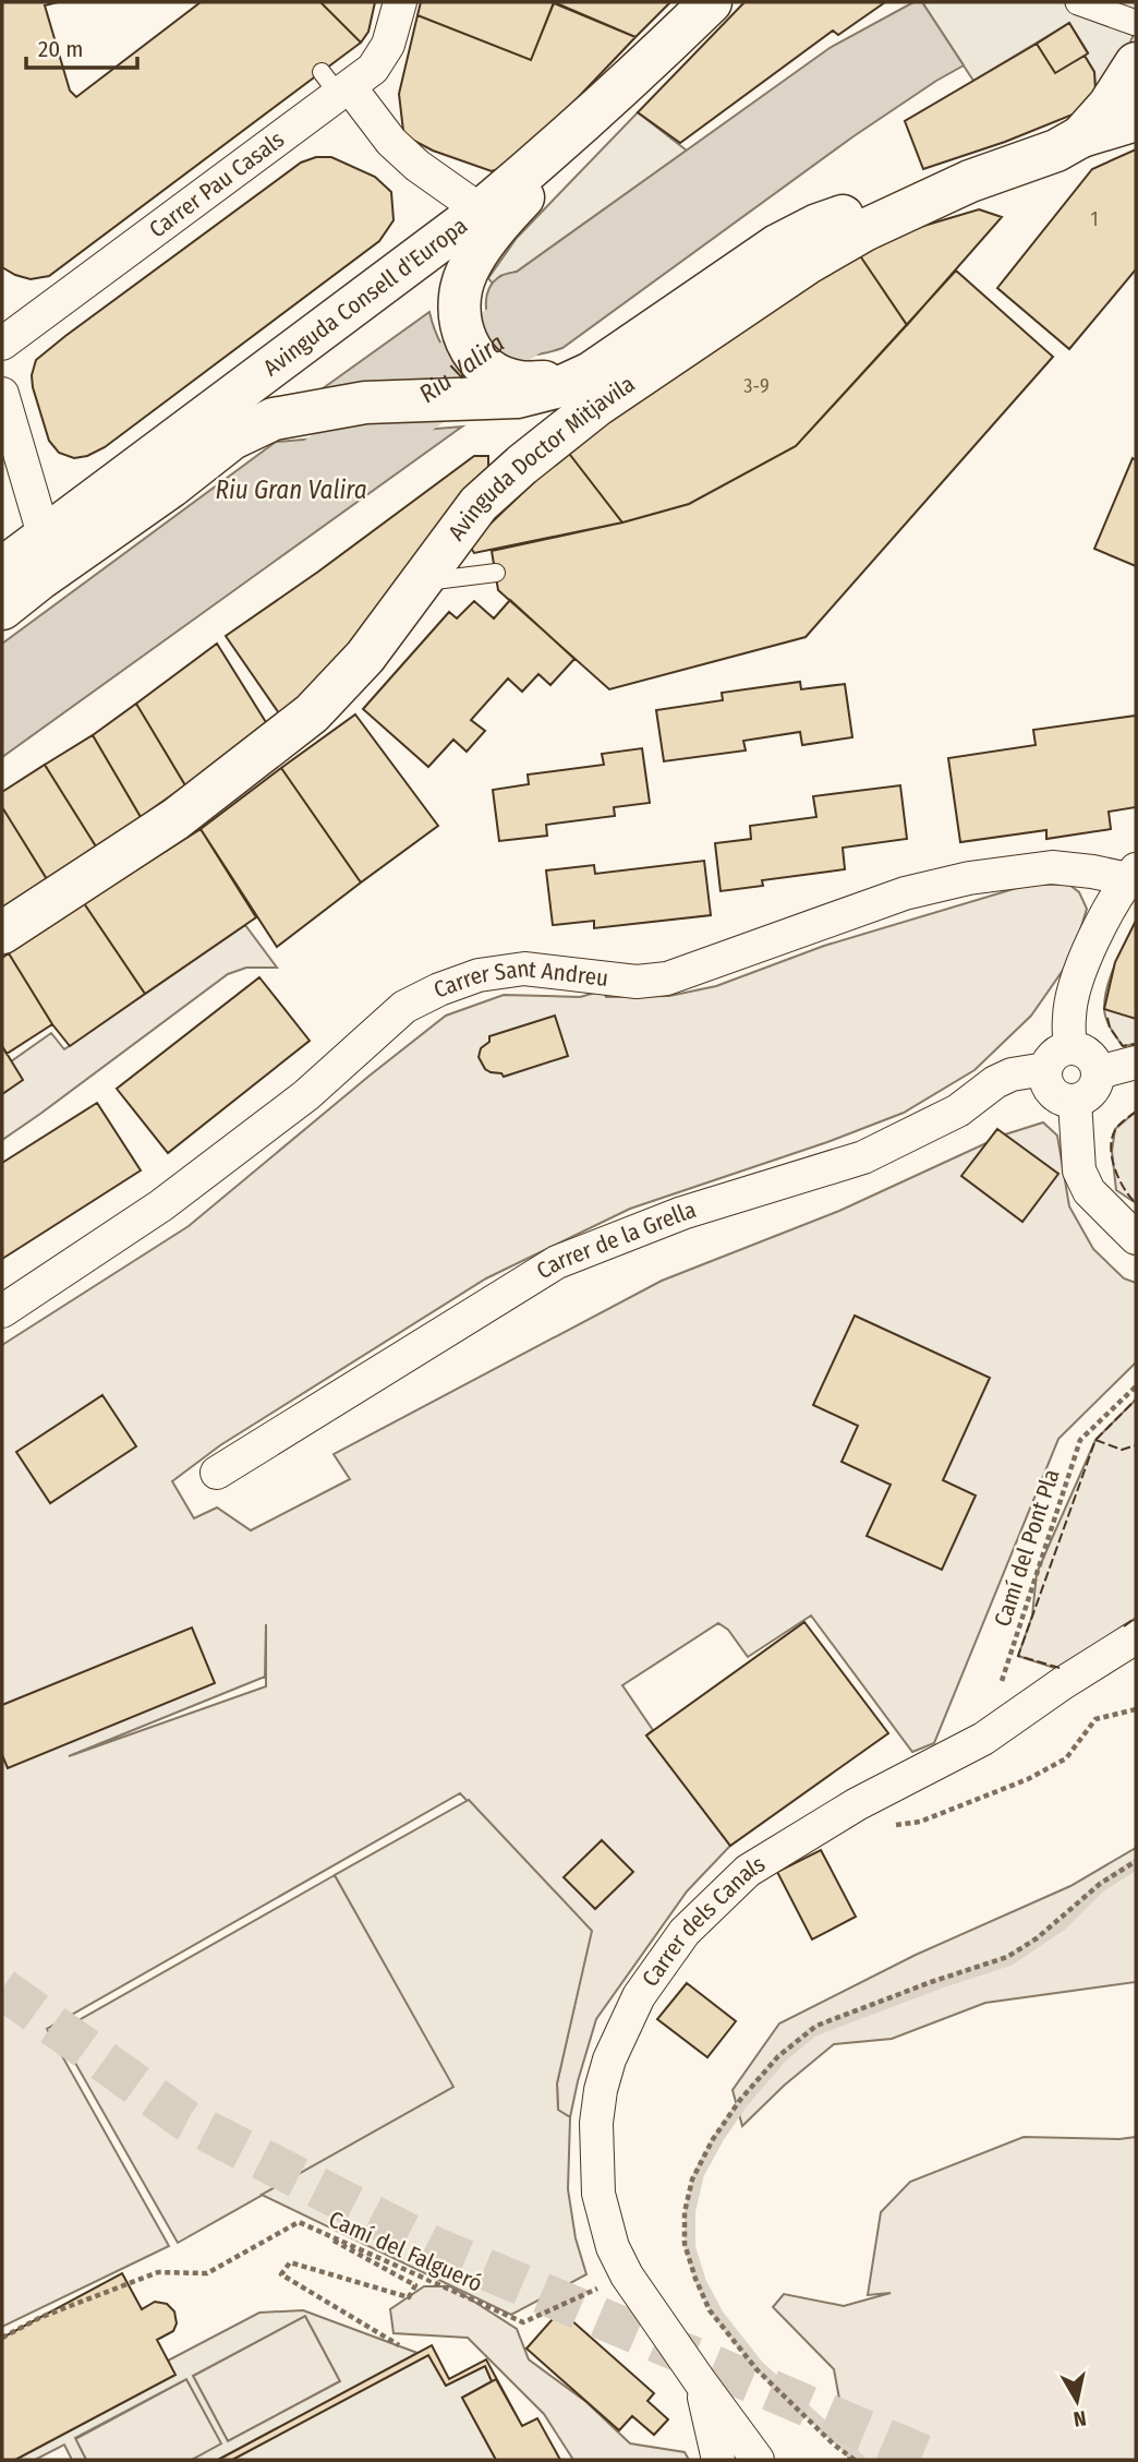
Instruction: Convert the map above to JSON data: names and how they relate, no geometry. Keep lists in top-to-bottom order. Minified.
{"streets":{"main road":["Avinguda Consell d'Europa","Avinguda Doctor Mitjavila"],"street":["Carrer Pau Casals","Carrer Sant Andreu","Carrer de la Grella","Carrer dels Canals"],"path":["Camí del Pont Pla","Camí del Falgueró"]},"crossings":[["Carrer dels Canals","Camí del Falgueró"]],"water":["Riu Valira","Riu Gran Valira"],"house_numbers":["1","3-9"],"scale_bar":"20 m","north":"bottom"}
